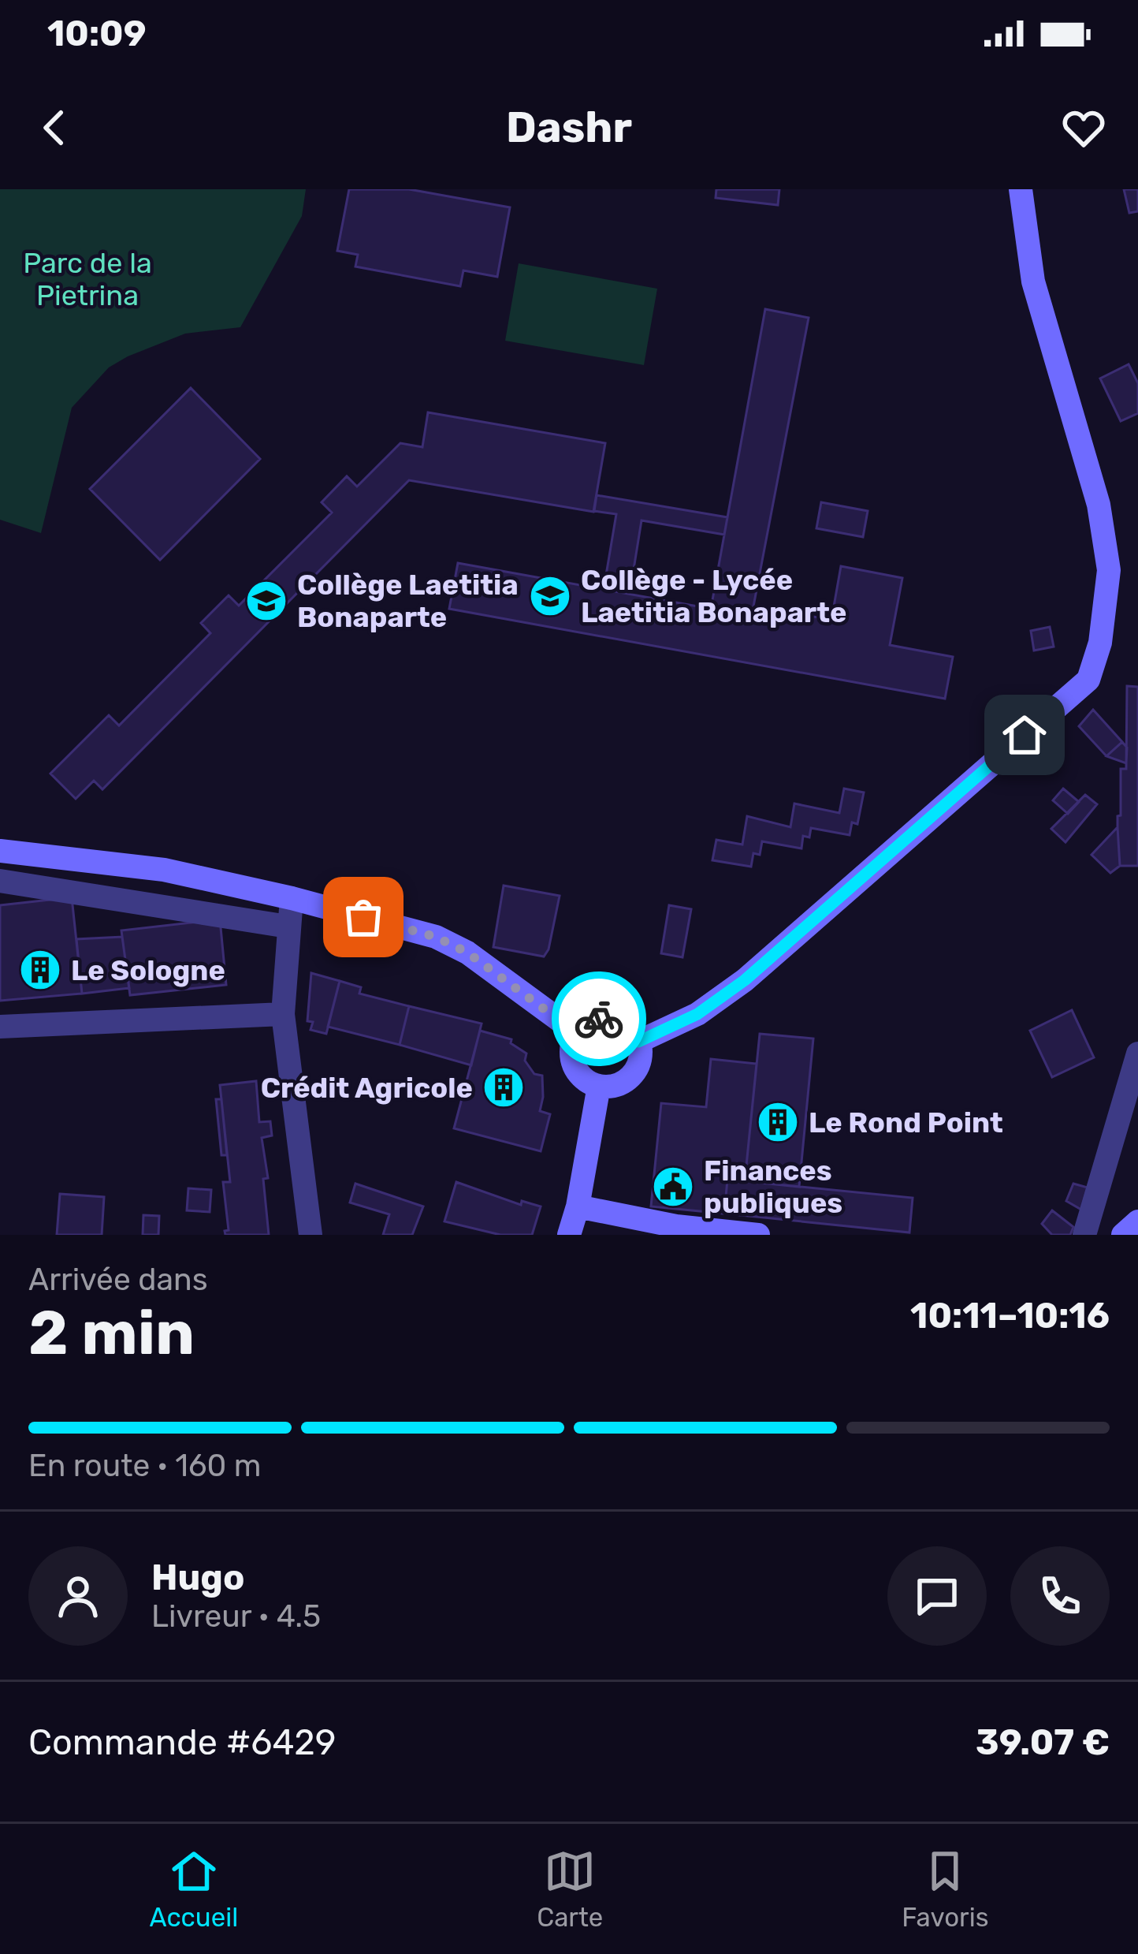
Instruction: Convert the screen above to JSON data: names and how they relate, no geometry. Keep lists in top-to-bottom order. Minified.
{"parks":["Parc de la Pietrina"],"places":{"school or university":["Collège - Lycée Laetitia Bonaparte","Collège Laetitia Bonaparte"],"building":["Le Sologne","Crédit Agricole","Le Rond Point"],"public building":["Finances publiques"]},"page":{"status":"10:09","header":"Dashr","heading":["2 min","Arrivée dans","10:11–10:16"],"panel":["Hugo","Livreur · 4.5","Commande #6429","39.07 €"],"bar":"En route · 160 m","tabs":["Accueil","Carte","Favoris"]}}
